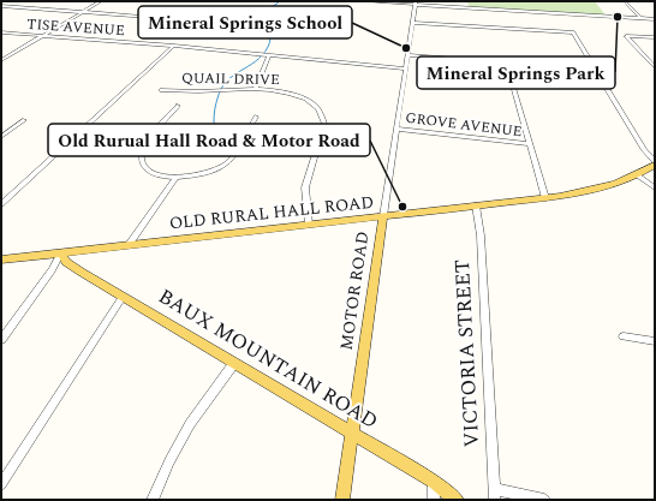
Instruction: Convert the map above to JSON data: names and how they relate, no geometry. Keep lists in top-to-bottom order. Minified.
{"streets":{"main road":["OLD RURAL HALL ROAD","MOTOR ROAD","BAUX MOUNTAIN ROAD"],"street":["TISE AVENUE","QUAIL DRIVE","GROVE AVENUE","VICTORIA STREET"]},"crossings":[["TISE AVENUE","MOTOR ROAD"],["QUAIL DRIVE","OLD RURAL HALL ROAD"],["GROVE AVENUE","MOTOR ROAD"],["OLD RURAL HALL ROAD","MOTOR ROAD"],["OLD RURAL HALL ROAD","VICTORIA STREET"],["OLD RURAL HALL ROAD","BAUX MOUNTAIN ROAD"],["MOTOR ROAD","BAUX MOUNTAIN ROAD"]],"places":["Mineral Springs Park","Mineral Springs School","Old Rurual Hall Road & Motor Road"]}
